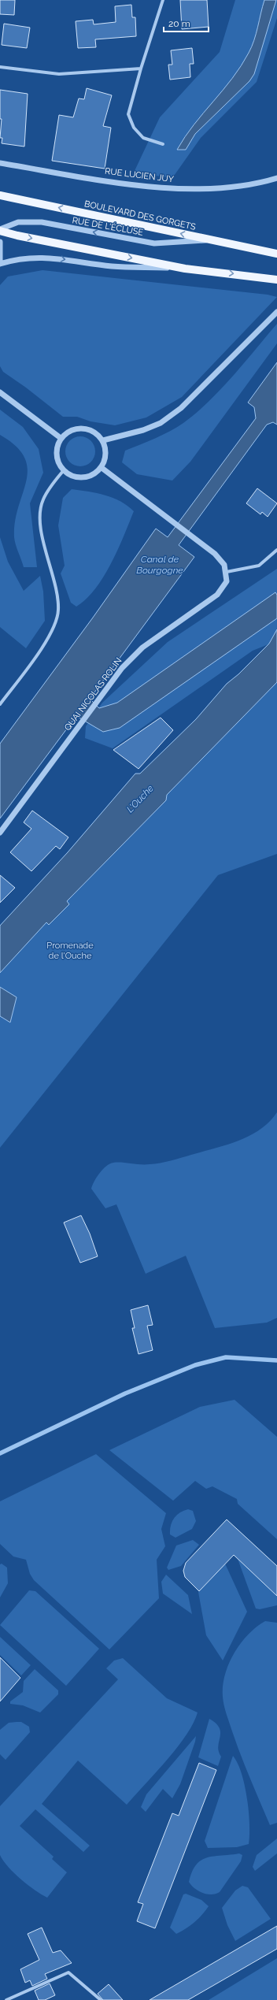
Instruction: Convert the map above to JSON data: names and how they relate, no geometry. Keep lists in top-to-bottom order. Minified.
{"streets":{"main road":["BOULEVARD DES GORGETS"],"street":["RUE LUCIEN JUY","RUE DE L'ÉCLUSE","QUAI NICOLAS ROLIN"]},"crossings":[["BOULEVARD DES GORGETS","RUE DE L'ÉCLUSE"]],"water":["Canal de Bourgogne","L'Ouche"],"parks":["Promenade de l'Ouche"],"scale_bar":"20 m"}
